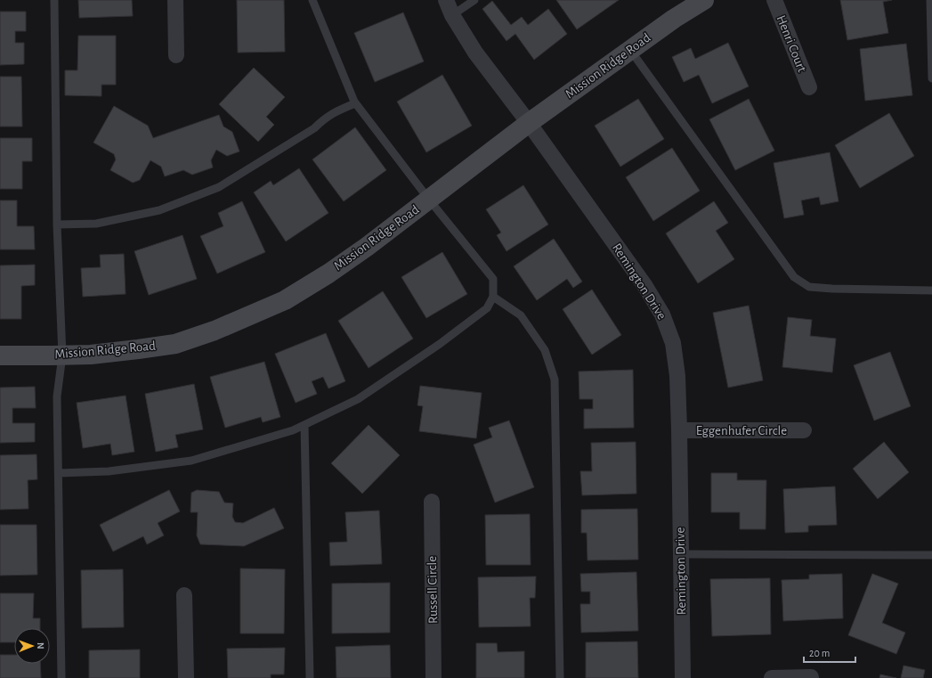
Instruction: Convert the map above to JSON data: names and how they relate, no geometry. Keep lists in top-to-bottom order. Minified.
{"streets":{"street":["Henri Court","Mission Ridge Road","Remington Drive","Eggenhufer Circle","Russell Circle"]},"crossings":[["Mission Ridge Road","Remington Drive"],["Remington Drive","Eggenhufer Circle"]],"scale_bar":"20 m","north":"right"}
